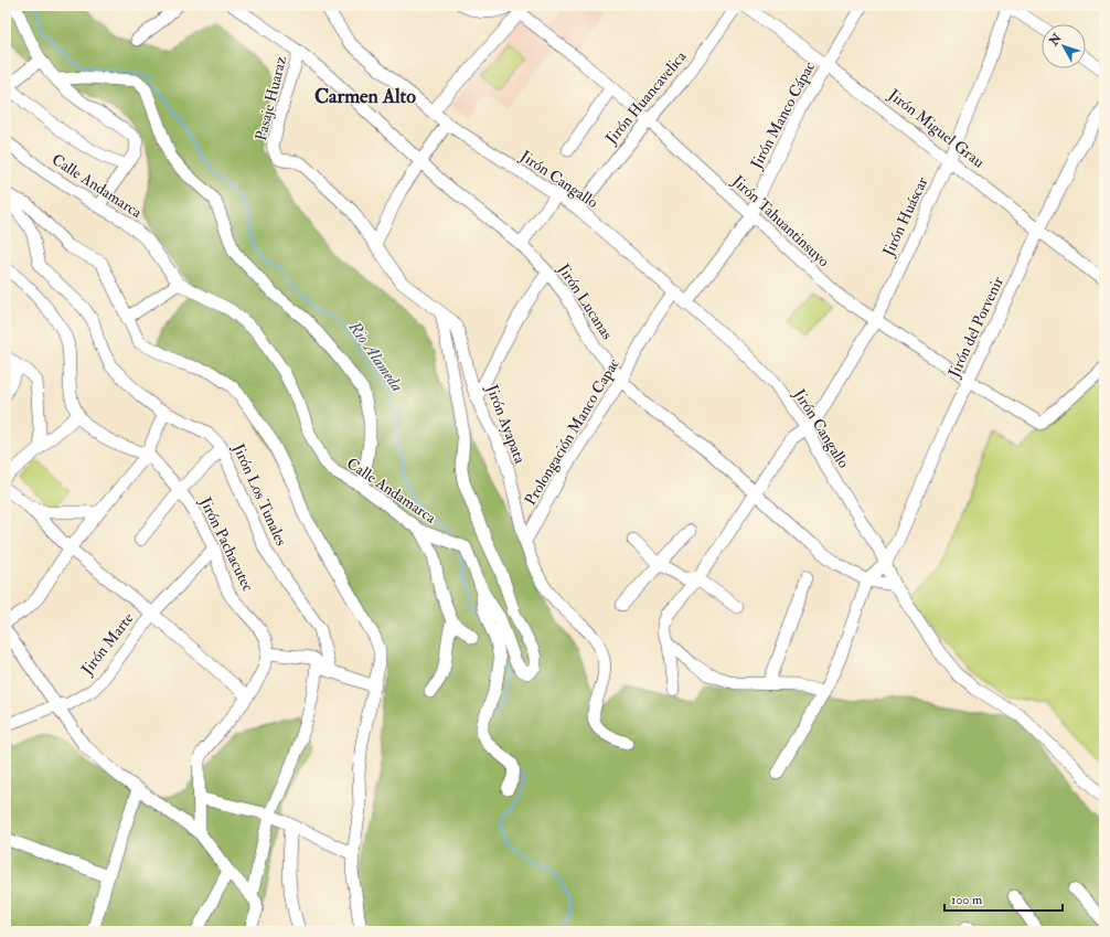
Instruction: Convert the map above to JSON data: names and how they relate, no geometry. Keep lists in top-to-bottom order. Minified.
{"streets":{"street":["Jirón Huancavelica","Pasaje Huaraz","Jirón Manco Cápac","Jirón Miguel Grau","Jirón Cangallo","Calle Andamarca","Jirón Huáscar","Jirón Tahuantinsuyo","Jirón Lucanas","Jirón del Porvenir","Jirón Ayapata","Prolongación Manco Capac","Jirón Los Tunales","Jirón Pachacutec","Jirón Marte"]},"crossings":[["Jirón Huancavelica","Jirón Cangallo"],["Jirón Huancavelica","Jirón Tahuantinsuyo"],["Pasaje Huaraz","Jirón Lucanas"],["Pasaje Huaraz","Jirón Ayapata"],["Jirón Manco Cápac","Jirón Miguel Grau"],["Jirón Manco Cápac","Jirón Cangallo"],["Jirón Manco Cápac","Jirón Tahuantinsuyo"],["Jirón Miguel Grau","Jirón Huáscar"],["Jirón Miguel Grau","Jirón del Porvenir"],["Jirón Cangallo","Jirón Huáscar"],["Jirón Cangallo","Jirón Lucanas"],["Jirón Cangallo","Jirón del Porvenir"],["Jirón Cangallo","Prolongación Manco Capac"],["Calle Andamarca","Jirón Ayapata"],["Jirón Huáscar","Jirón Tahuantinsuyo"],["Jirón Huáscar","Jirón Lucanas"],["Jirón Tahuantinsuyo","Jirón del Porvenir"],["Jirón Lucanas","Prolongación Manco Capac"],["Jirón Ayapata","Prolongación Manco Capac"],["Jirón Pachacutec","Jirón Marte"]],"districts":["Carmen Alto"],"water":["Rio Alameda"],"scale_bar":"100 m","north":"top left"}
